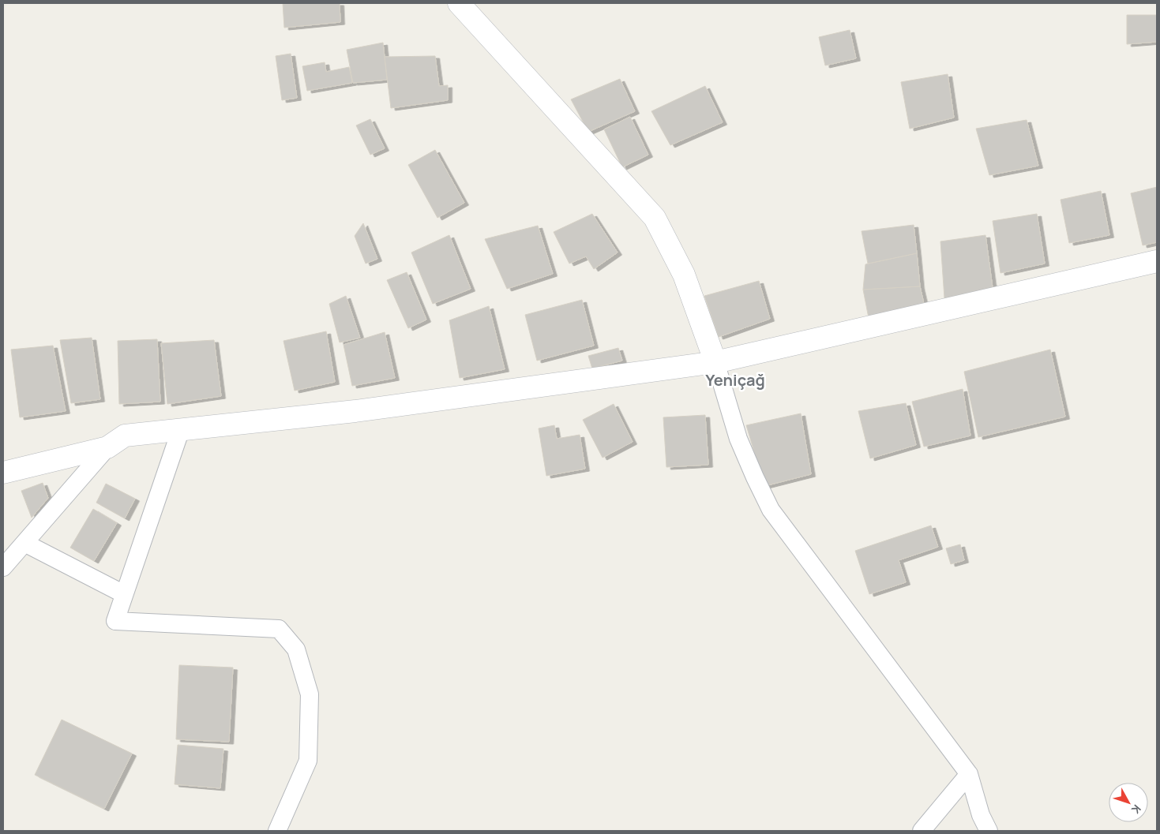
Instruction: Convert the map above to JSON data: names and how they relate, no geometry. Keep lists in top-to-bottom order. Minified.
{"districts":["Yeniçağ"],"north":"bottom right"}
